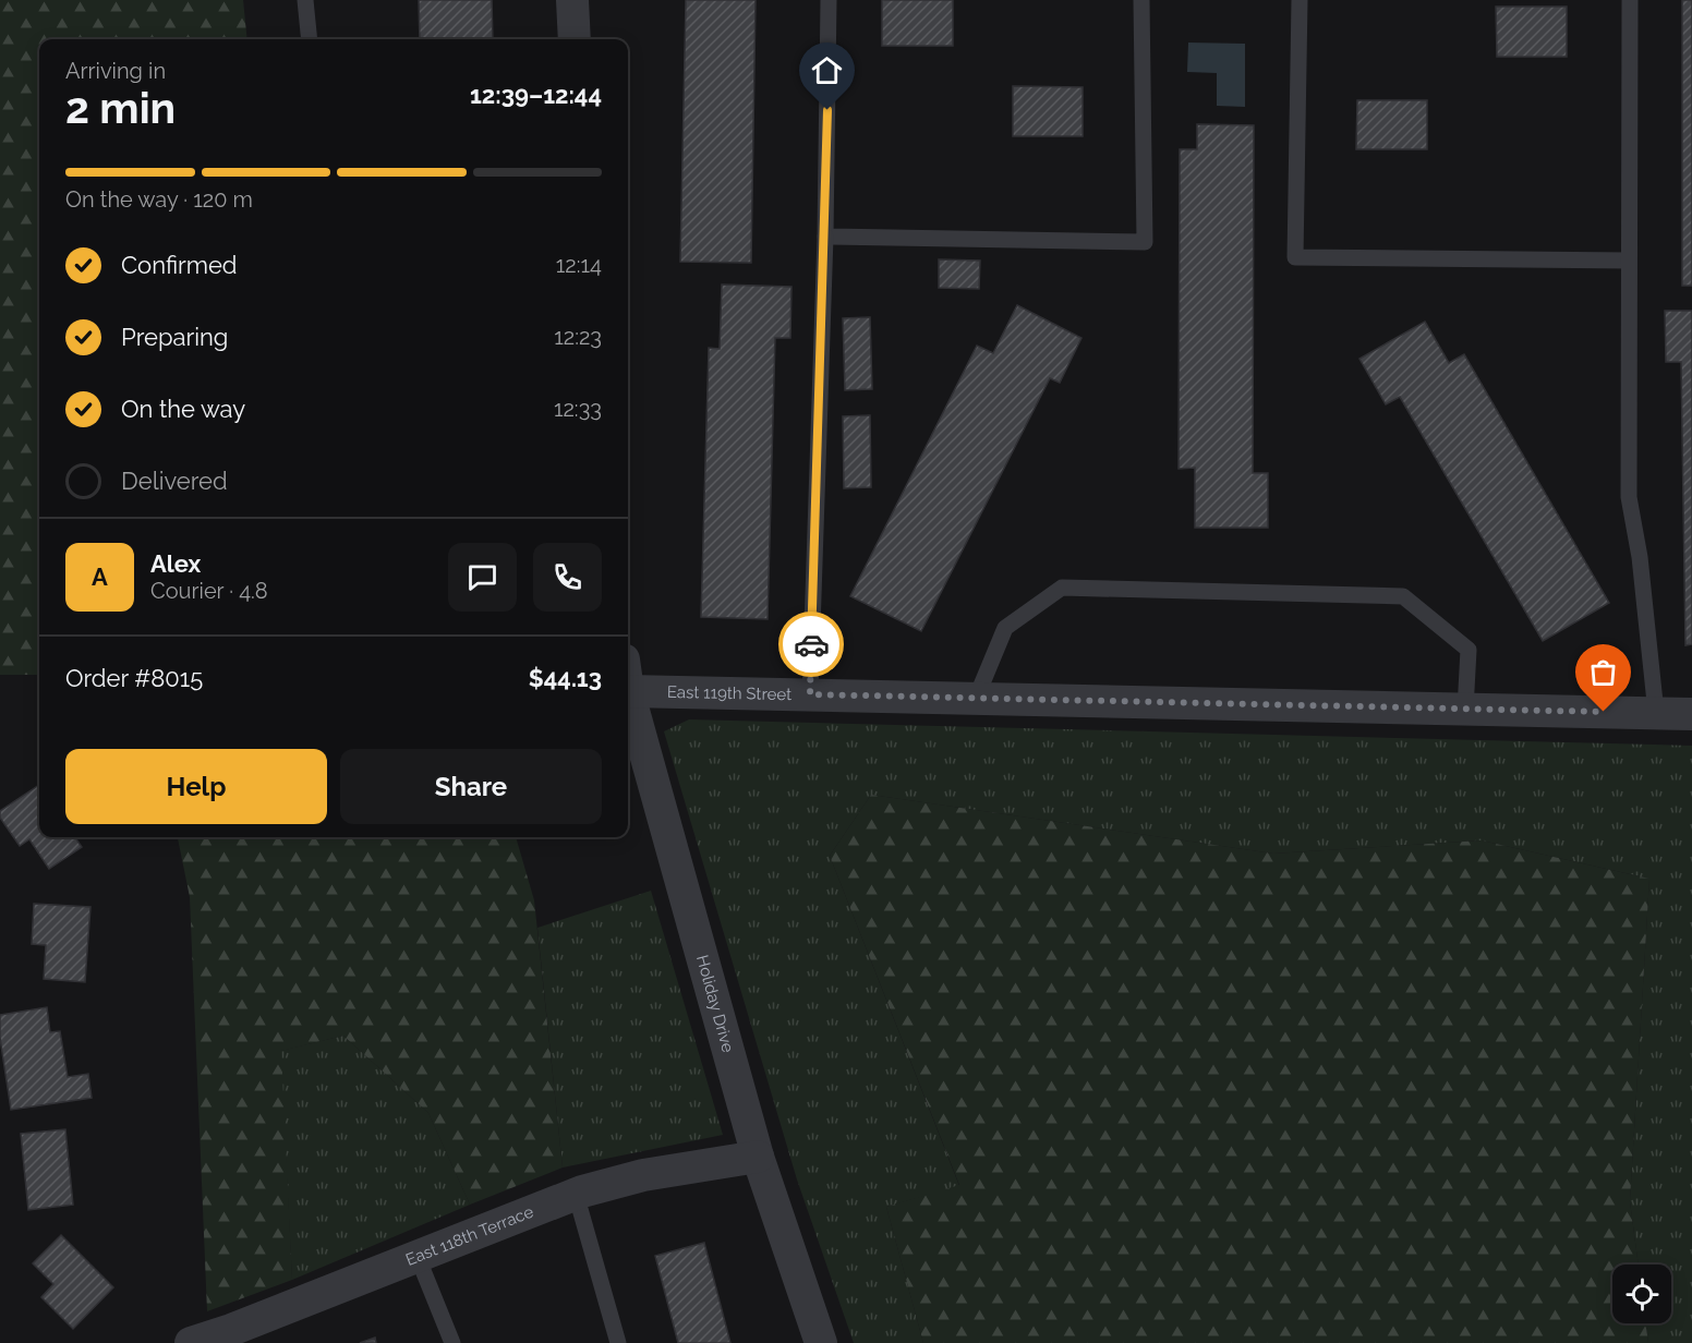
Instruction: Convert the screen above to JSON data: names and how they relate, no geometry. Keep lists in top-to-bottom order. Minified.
{"streets":{"street":["East 119th Street","Holiday Drive","East 118th Terrace"]},"crossings":[["Holiday Drive","East 118th Terrace"]],"page":{"heading":["2 min","Arriving in","12:39–12:44"],"panel":["Alex","Courier · 4.8","Order #8015","$44.13"],"bar":"On the way · 120 m","list":[["Confirmed","12:14"],["Preparing","12:23"],["On the way","12:33"],"Delivered"],"round":"A","buttons":["Help","Share"]}}
